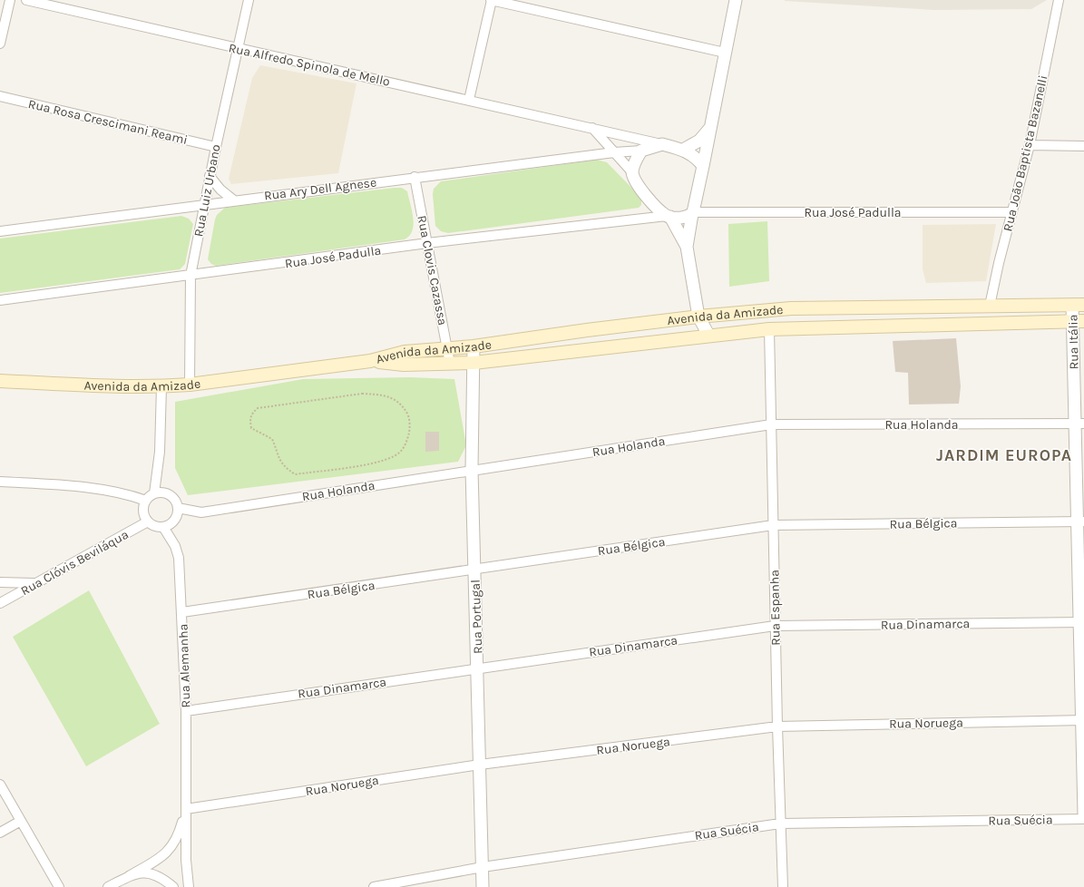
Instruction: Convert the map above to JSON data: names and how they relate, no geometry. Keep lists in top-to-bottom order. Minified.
{"streets":{"main road":["Avenida da Amizade"],"street":["Rua Alfredo Spinola de Mello","Rua Rosa Crescimani Reami","Rua João Baptista Bazanelli","Rua Ary Dell Agnese","Rua Luiz Urbano","Rua José Padulla","Rua Clovis Cazassa","Rua Itália","Rua Holanda","Rua Bélgica","Rua Clóvis Beviláqua","Rua Espanha","Rua Portugal","Rua Dinamarca","Rua Alemanha","Rua Noruega","Rua Suécia"]},"crossings":[["Rua Alfredo Spinola de Mello","Rua Ary Dell Agnese"],["Rua Alfredo Spinola de Mello","Rua Luiz Urbano"],["Rua Alfredo Spinola de Mello","Rua José Padulla"],["Rua Rosa Crescimani Reami","Rua Luiz Urbano"],["Rua João Baptista Bazanelli","Rua José Padulla"],["Rua João Baptista Bazanelli","Avenida da Amizade"],["Rua Ary Dell Agnese","Rua Luiz Urbano"],["Rua Ary Dell Agnese","Rua José Padulla"],["Rua Ary Dell Agnese","Rua Clovis Cazassa"],["Rua Luiz Urbano","Rua José Padulla"],["Rua Luiz Urbano","Avenida da Amizade"],["Rua José Padulla","Rua Clovis Cazassa"],["Rua Clovis Cazassa","Avenida da Amizade"],["Avenida da Amizade","Rua Itália"],["Avenida da Amizade","Rua Espanha"],["Avenida da Amizade","Rua Portugal"],["Rua Itália","Rua Holanda"],["Rua Itália","Rua Bélgica"],["Rua Itália","Rua Dinamarca"],["Rua Itália","Rua Noruega"],["Rua Holanda","Rua Clóvis Beviláqua"],["Rua Holanda","Rua Espanha"],["Rua Holanda","Rua Portugal"],["Rua Holanda","Rua Alemanha"],["Rua Bélgica","Rua Espanha"],["Rua Bélgica","Rua Portugal"],["Rua Bélgica","Rua Alemanha"],["Rua Clóvis Beviláqua","Rua Alemanha"],["Rua Espanha","Rua Dinamarca"],["Rua Espanha","Rua Noruega"],["Rua Espanha","Rua Suécia"],["Rua Portugal","Rua Dinamarca"],["Rua Portugal","Rua Noruega"],["Rua Portugal","Rua Suécia"],["Rua Dinamarca","Rua Alemanha"],["Rua Alemanha","Rua Noruega"]],"districts":["JARDIM EUROPA"]}
